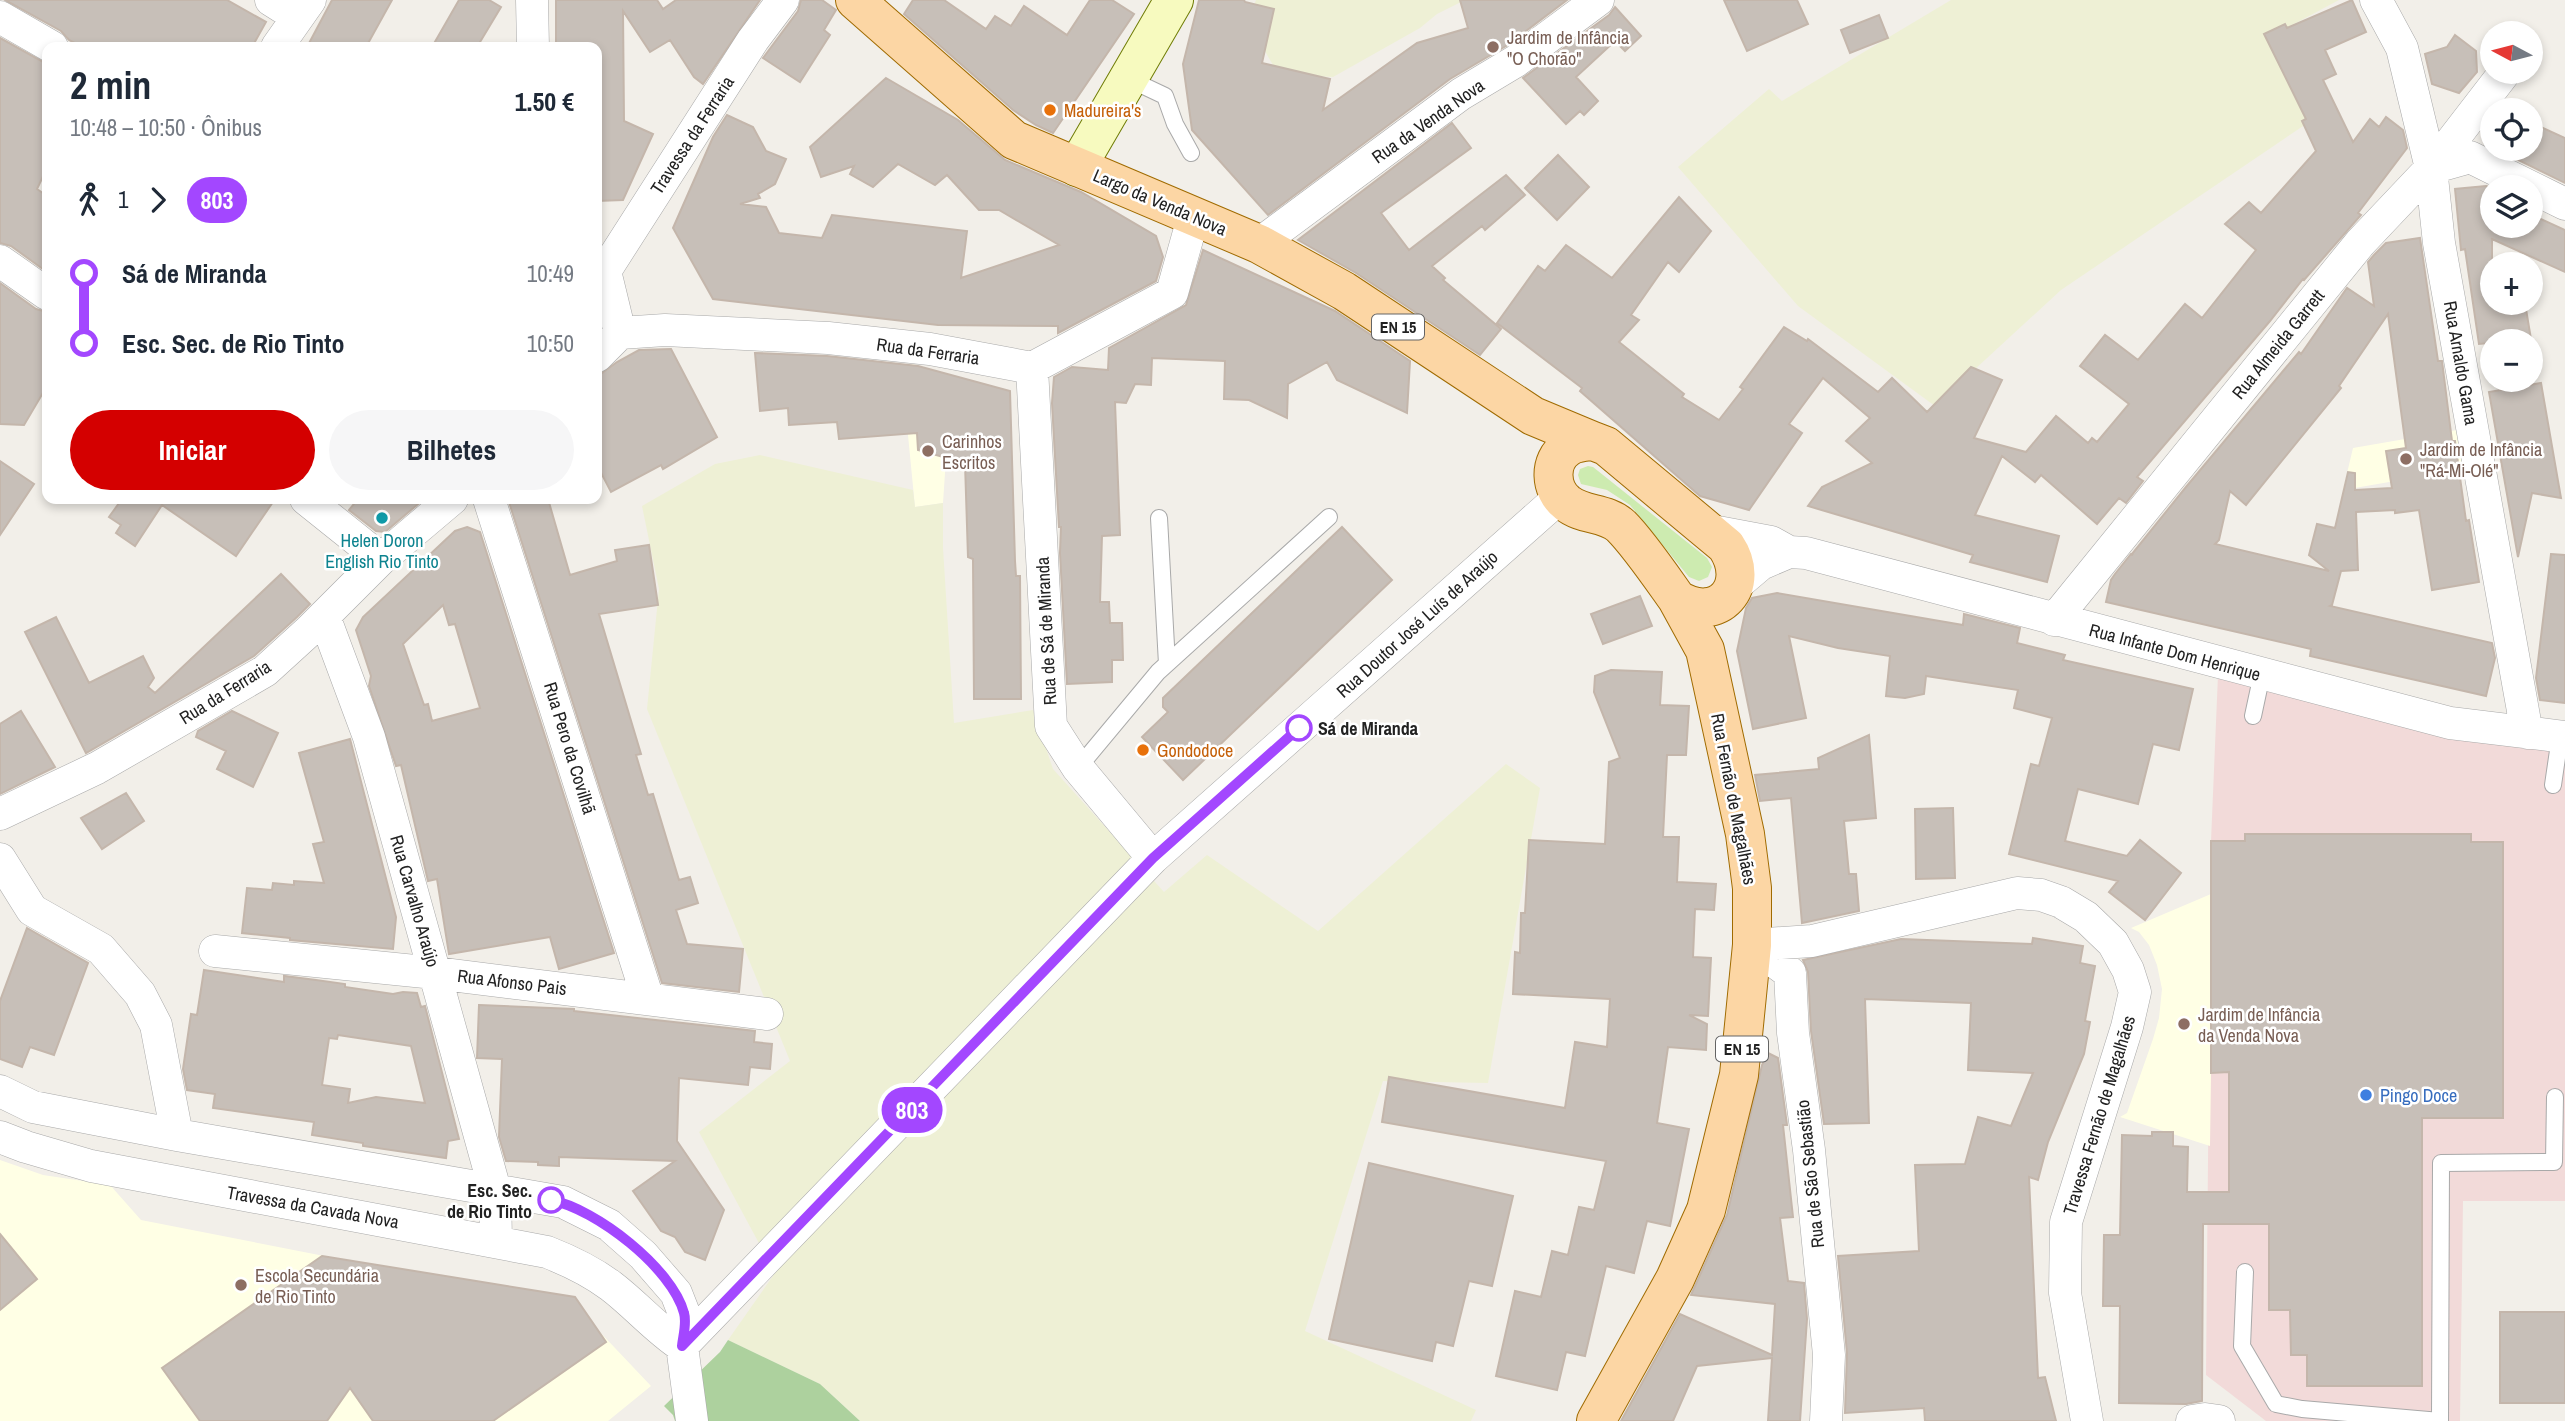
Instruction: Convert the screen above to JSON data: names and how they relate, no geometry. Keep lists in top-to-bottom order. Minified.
{"streets":{"main road":["Largo da Venda Nova","EN 15","Rua Fernão de Magalhães"],"street":["Rua da Venda Nova","Travessa da Ferraria","Rua Almeida Garrett","Rua da Ferraria","Rua Arnaldo Gama","Rua Doutor José Luís de Araújo","Rua de Sá de Miranda","Rua Infante Dom Henrique","Rua Pero da Covilhã","Rua Carvalho Araújo","Rua Afonso Pais","Travessa Fernão de Magalhães","Rua de São Sebastião","Travessa da Cavada Nova"]},"crossings":[["Rua da Venda Nova","Largo da Venda Nova"],["Rua da Venda Nova","EN 15"],["Largo da Venda Nova","EN 15"],["Rua Almeida Garrett","Rua Arnaldo Gama"],["Rua Almeida Garrett","Rua Infante Dom Henrique"],["Rua da Ferraria","Rua de Sá de Miranda"],["Rua da Ferraria","Rua Carvalho Araújo"],["Rua Arnaldo Gama","Rua Infante Dom Henrique"],["Rua Doutor José Luís de Araújo","Rua de Sá de Miranda"],["Rua Doutor José Luís de Araújo","Rua Fernão de Magalhães"],["Rua Doutor José Luís de Araújo","Travessa da Cavada Nova"],["Rua Pero da Covilhã","Rua Afonso Pais"],["Rua Fernão de Magalhães","Travessa Fernão de Magalhães"],["Rua Fernão de Magalhães","Rua de São Sebastião"],["Rua Carvalho Araújo","Rua Afonso Pais"],["Travessa Fernão de Magalhães","Rua de São Sebastião"]],"places":["Jardim de Infância \"O Chorão\"","Madureira's","Carinhos Escritos","Jardim de Infância \"Rá-Mi-Olé\"","Helen Doron English Rio Tinto","Sá de Miranda","Gondodoce","Jardim de Infância da Venda Nova","Pingo Doce","Esc. Sec. de Rio Tinto","Escola Secundária de Rio Tinto"],"lines":["bus line 803"],"north":"left","page":{"on_map":"803","map_buttons":["+","−"],"heading":["2 min","10:48 – 10:50 · Ônibus","1.50 €"],"legs":["1","803"],"list":[{"name":"Sá de Miranda","value":"10:49"},{"name":"Esc. Sec. de Rio Tinto","value":"10:50"}],"buttons":["Iniciar","Bilhetes"]}}
